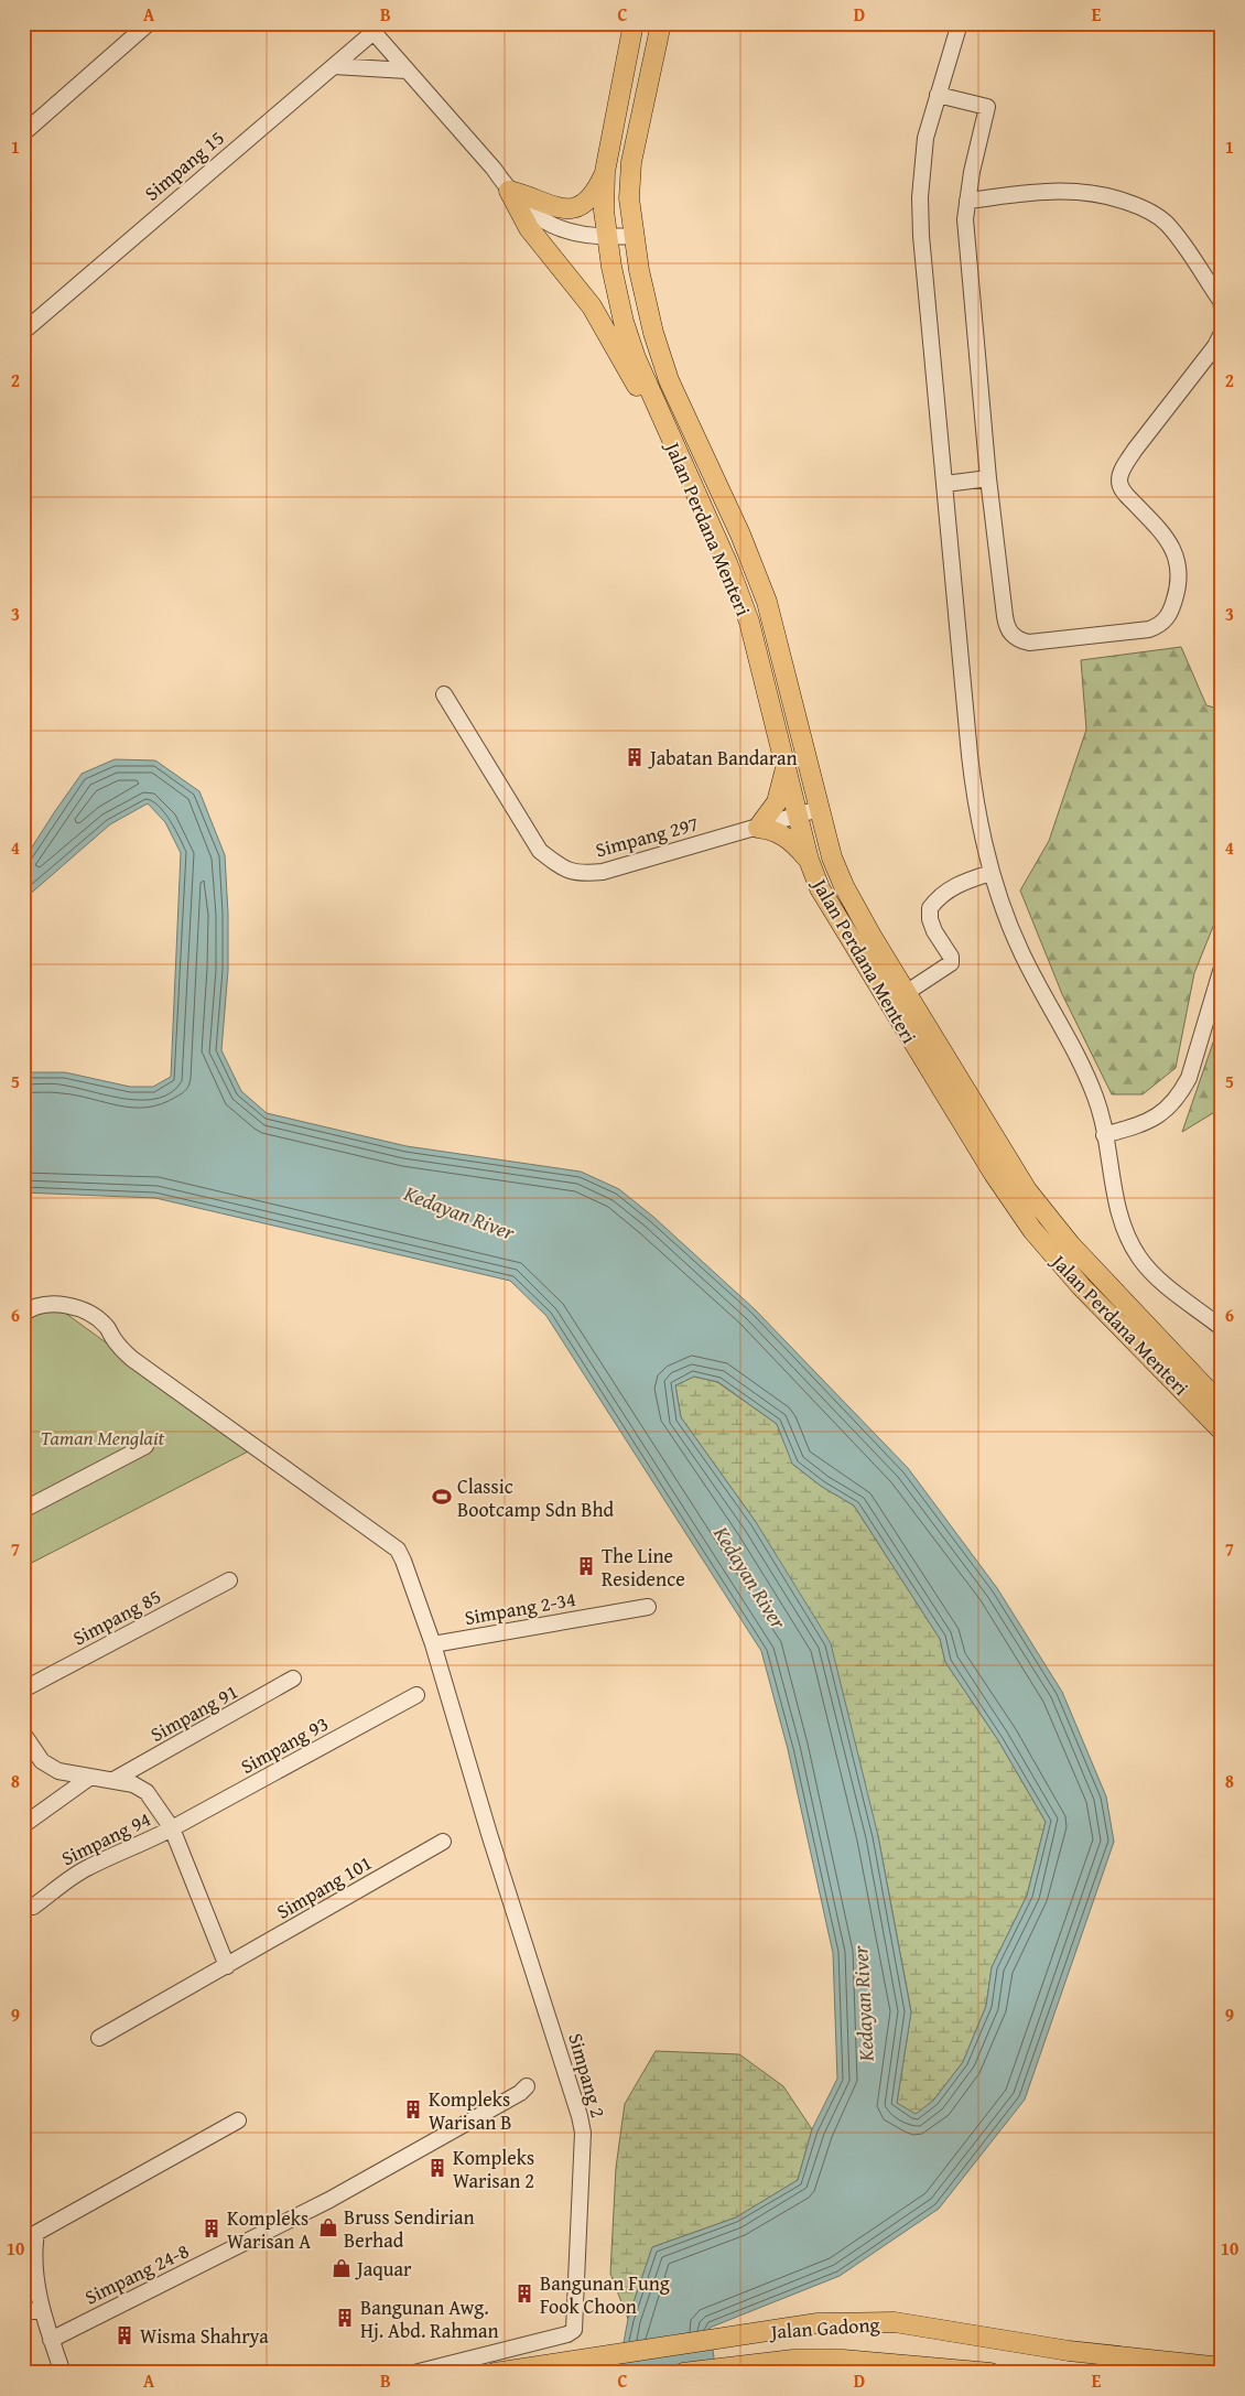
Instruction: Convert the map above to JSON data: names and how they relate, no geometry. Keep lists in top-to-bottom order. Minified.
{"streets":{"main road":["Jalan Perdana Menteri","Jalan Gadong"],"street":["Simpang 15","Simpang 297","Simpang 2-34","Simpang 85","Simpang 91","Simpang 93","Simpang 94","Simpang 101","Simpang 2","Simpang 24-8"]},"crossings":[["Jalan Perdana Menteri","Simpang 297"],["Simpang 2-34","Simpang 2"],["Simpang 93","Simpang 94"]],"water":["Kedayan River"],"parks":["Taman Menglait"],"places":{"building":["Jabatan Bandaran","The Line Residence","Kompleks Warisan B","Kompleks Warisan 2","Kompleks Warisan A","Bangunan Fung Fook Choon","Bangunan Awg. Hj. Abd. Rahman","Wisma Shahrya"],"sports":["Classic Bootcamp Sdn Bhd"],"shop":["Bruss Sendirian Berhad","Jaquar"]},"grid":{"columns":["A","B","C","D","E"],"rows":["1","2","3","4","5","6","7","8","9","10"]}}
